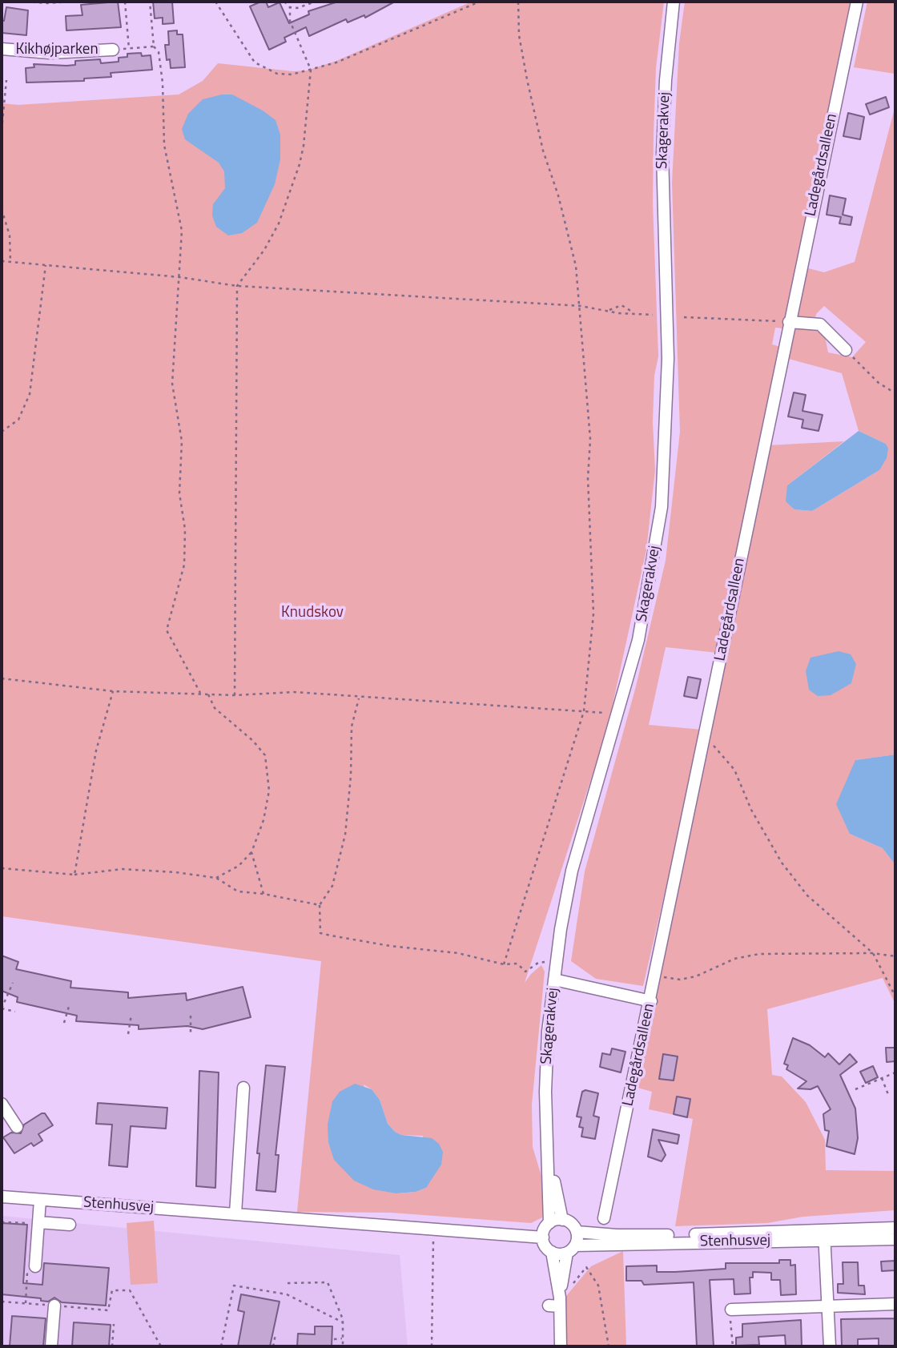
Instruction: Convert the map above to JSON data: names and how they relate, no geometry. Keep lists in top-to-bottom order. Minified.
{"streets":{"street":["Kikhøjparken","Skagerakvej","Ladegårdsalleen","Stenhusvej"]},"crossings":[["Skagerakvej","Stenhusvej"]],"parks":["Knudskov"]}
